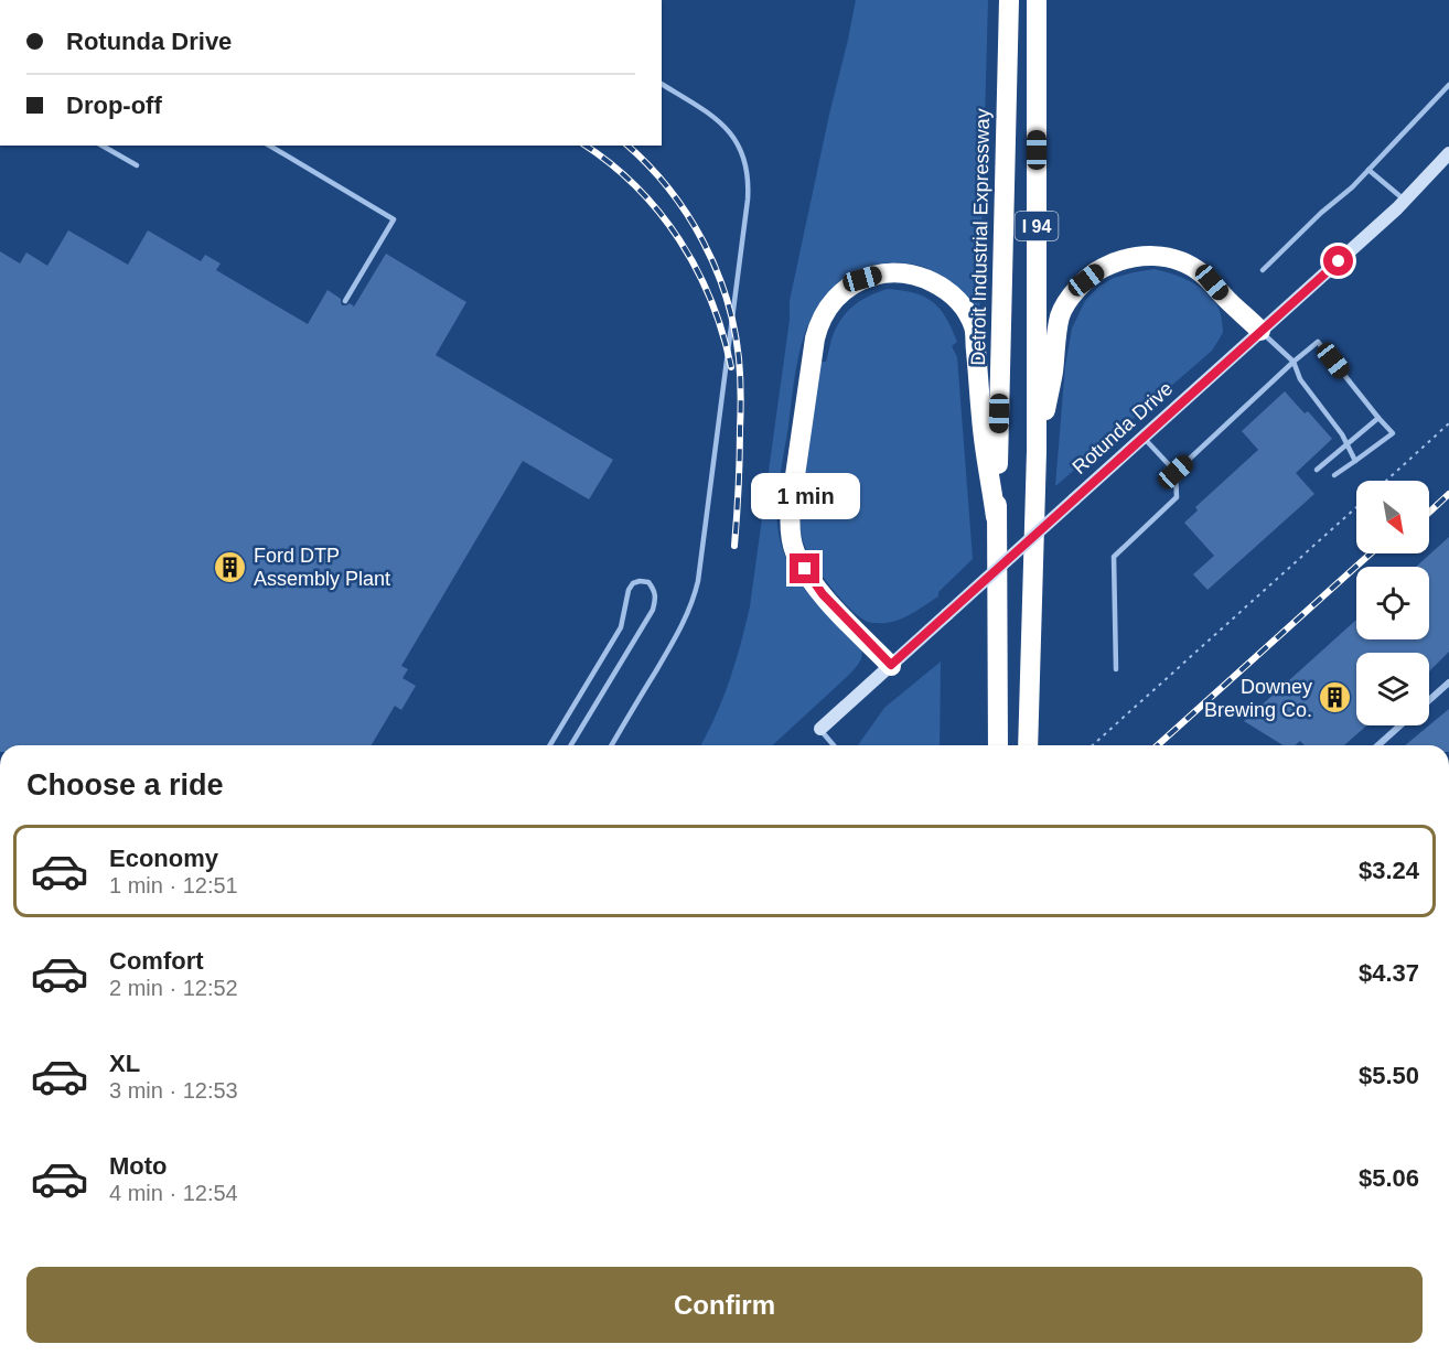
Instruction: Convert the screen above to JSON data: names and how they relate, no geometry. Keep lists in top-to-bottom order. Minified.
{"streets":{"highway":["I 94","Detroit Industrial Expressway"],"main road":["Rotunda Drive"]},"places":{"building":["Ford DTP Assembly Plant","Downey Brewing Co."]},"north":"bottom right","page":{"banner":["Rotunda Drive","Drop-off"],"bubble":"1 min","heading":"Choose a ride","list":[{"name":"Economy","note":"1 min · 12:51","value":"$3.24"},{"name":"Comfort","note":"2 min · 12:52","value":"$4.37"},{"name":"XL","note":"3 min · 12:53","value":"$5.50"},{"name":"Moto","note":"4 min · 12:54","value":"$5.06"}],"buttons":"Confirm"}}
